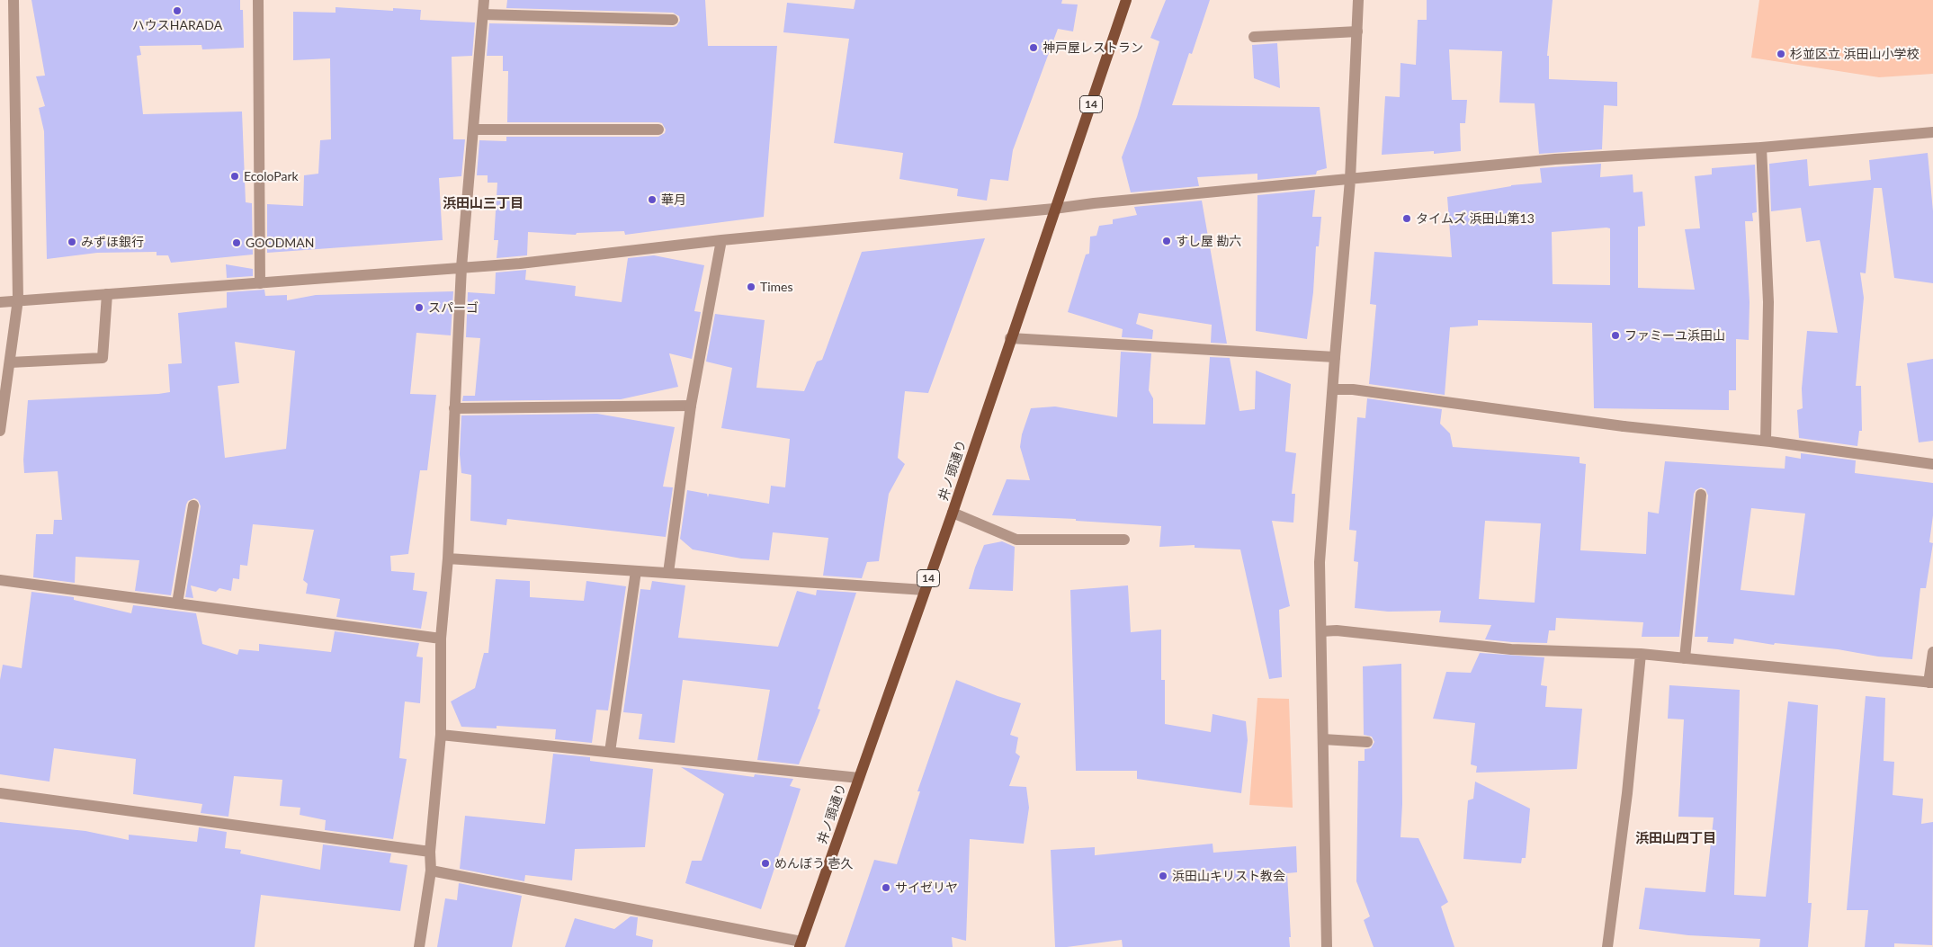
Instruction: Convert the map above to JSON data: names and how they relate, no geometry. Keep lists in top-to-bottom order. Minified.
{"streets":{"main road":["14","井ノ頭通り"]},"districts":["浜田山三丁目","浜田山四丁目"],"places":["ハウスHARADA","神戸屋レストラン","杉並区立 浜田山小学校","EcoloPark","華月","タイムズ 浜田山第13","すし屋 勘六","みずほ銀行","GOODMAN","Times","スパーゴ","ファミーユ浜田山","めんぼう 壱久","浜田山キリスト教会","サイゼリヤ"]}
